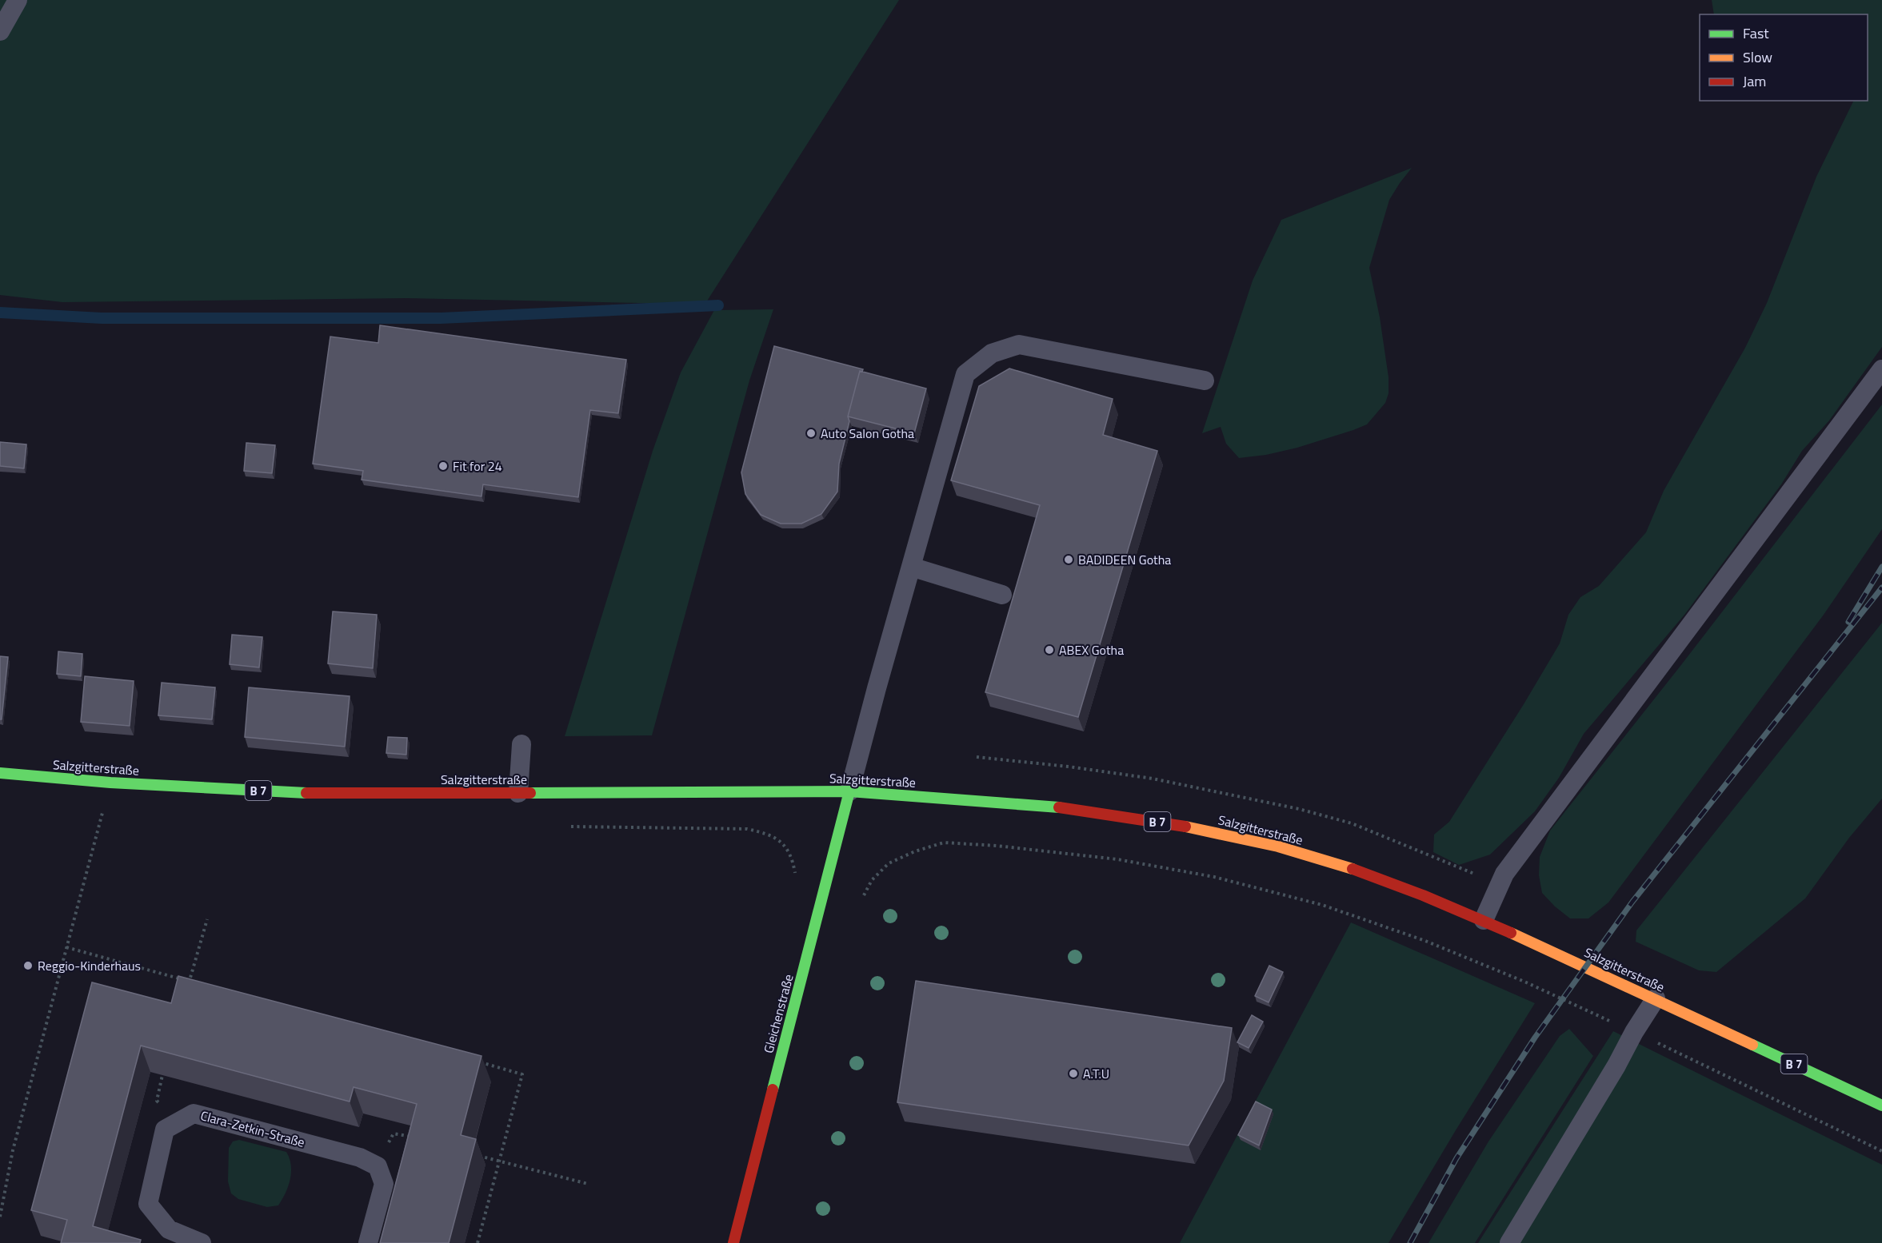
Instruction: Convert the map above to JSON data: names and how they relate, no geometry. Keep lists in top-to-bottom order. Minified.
{"streets":{"main road":["Salzgitterstraße","B 7","Gleichenstraße"],"lane":["Clara-Zetkin-Straße"]},"crossings":[["Salzgitterstraße","Gleichenstraße"]],"places":["Auto Salon Gotha","Fit for 24","BADIDEEN Gotha","ABEX Gotha","Reggio-Kinderhaus","A.T.U"],"legend":["Fast","Slow","Jam"]}
